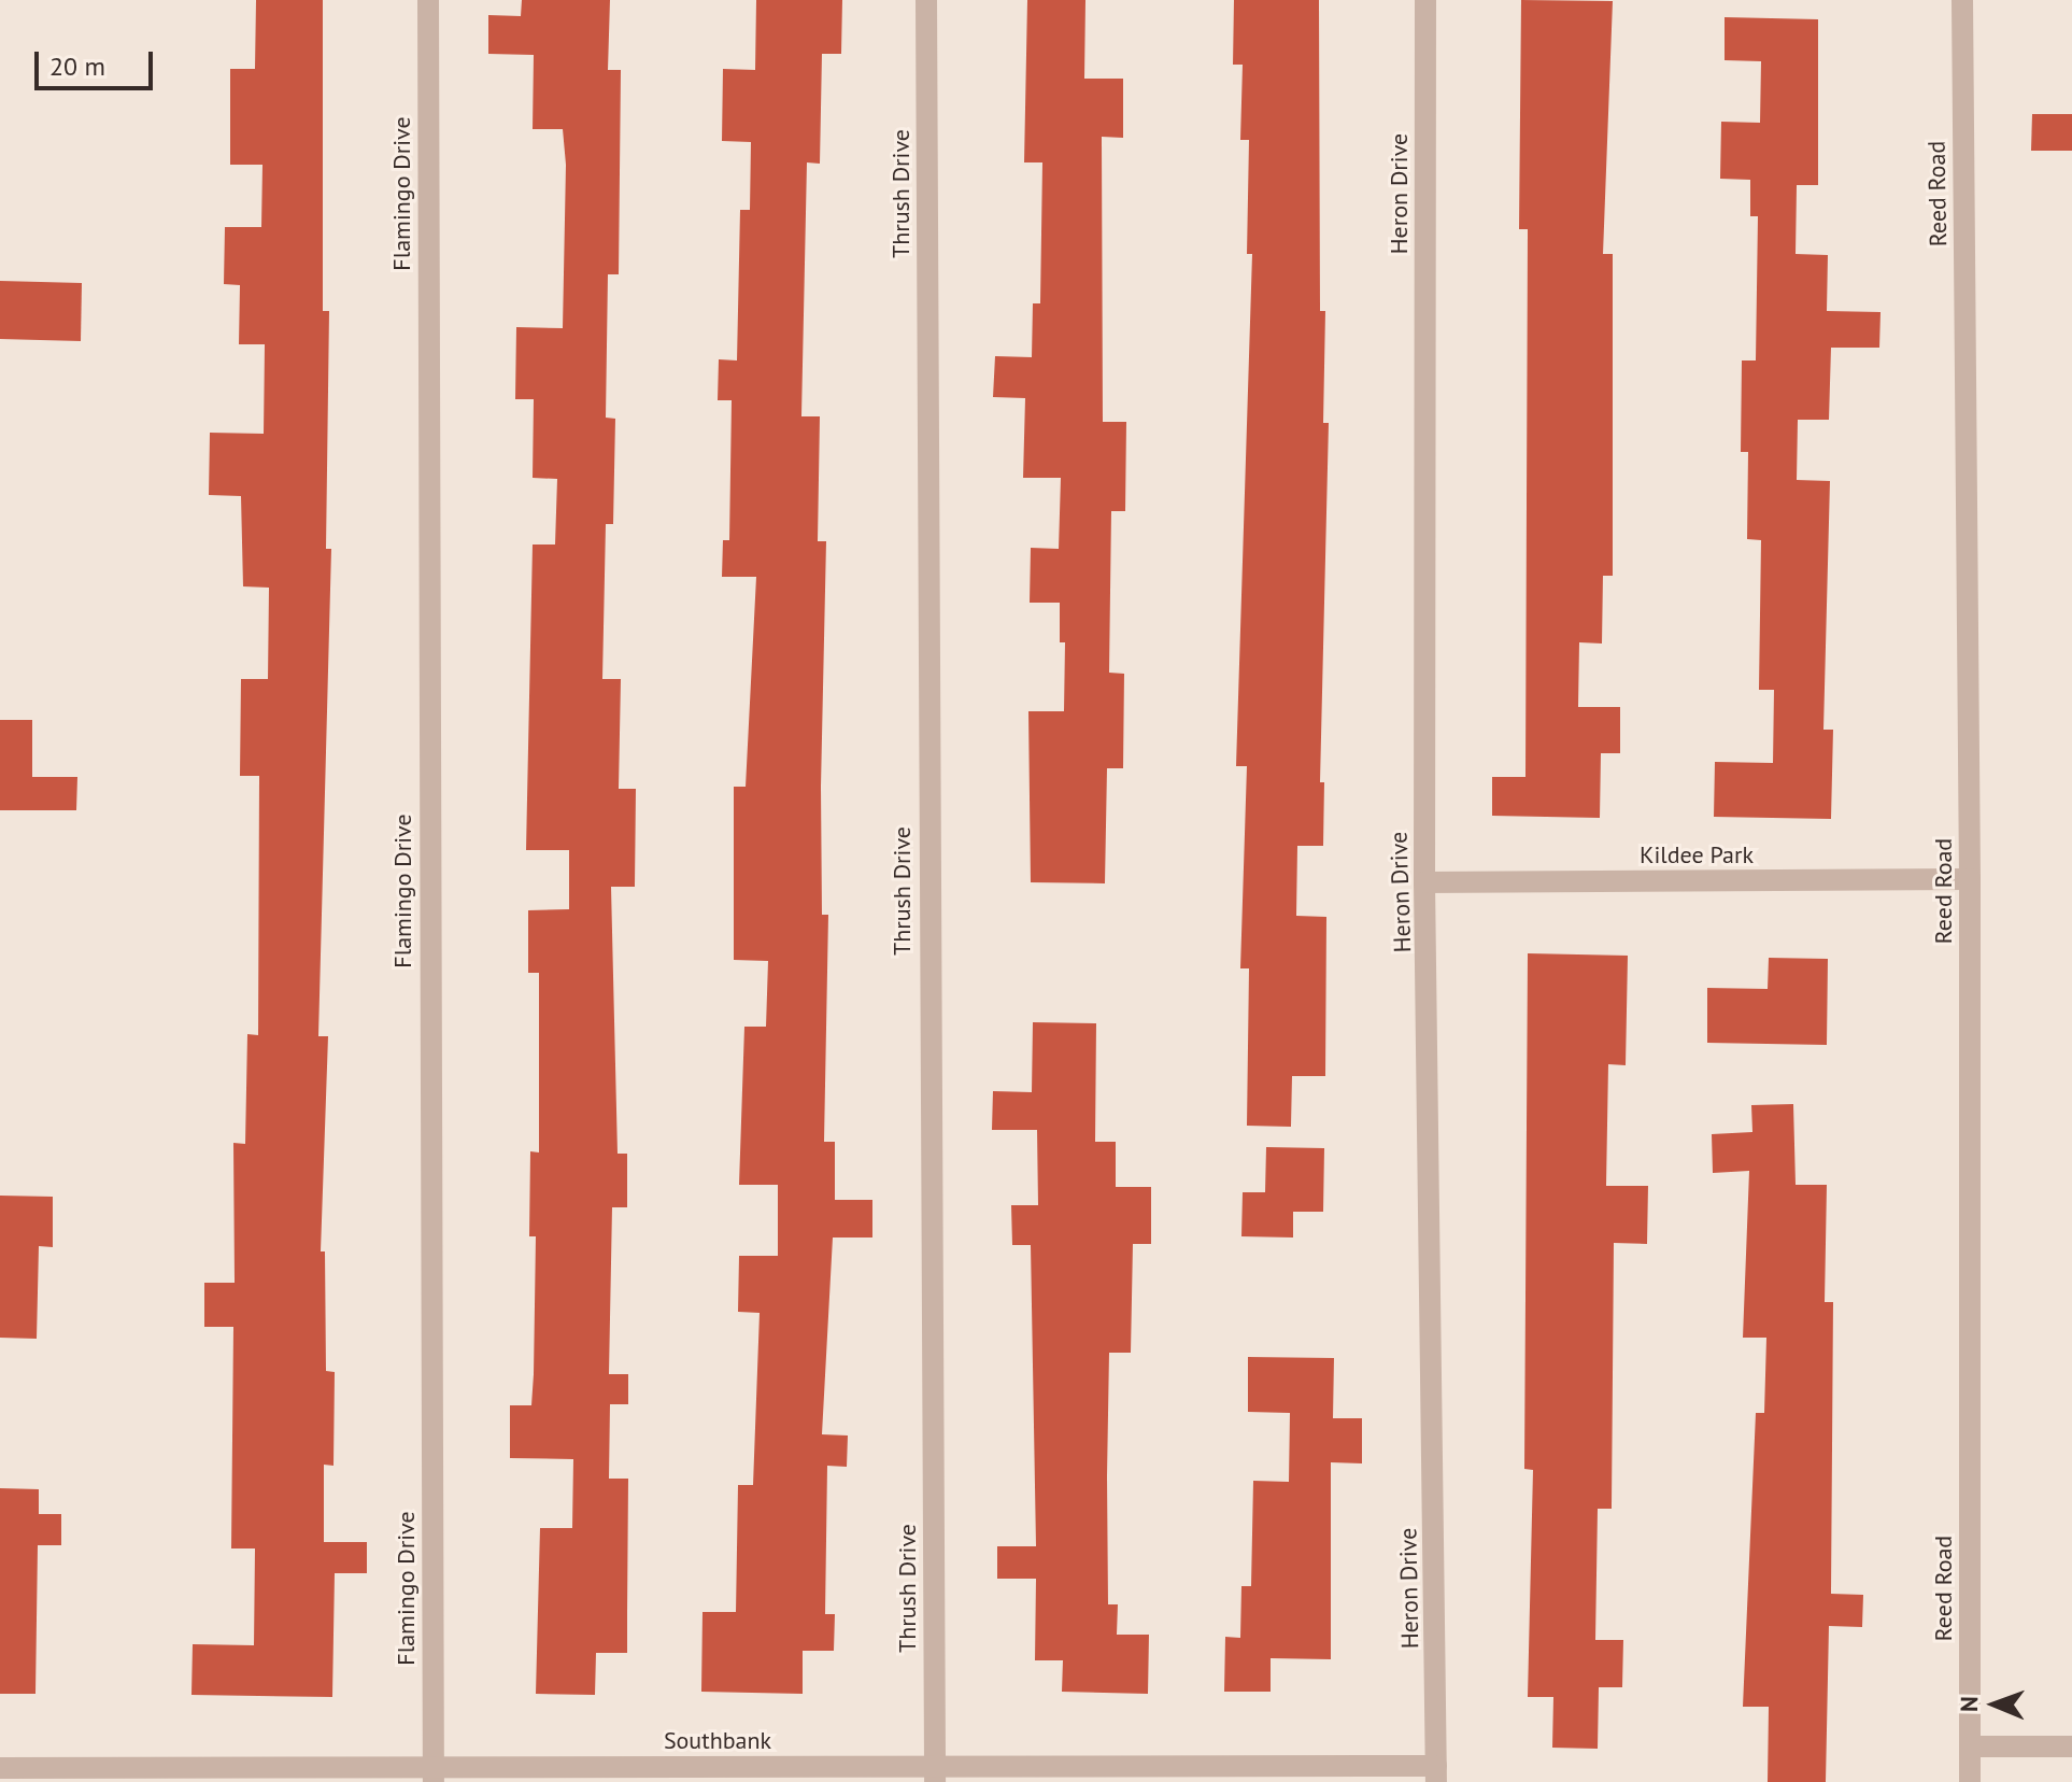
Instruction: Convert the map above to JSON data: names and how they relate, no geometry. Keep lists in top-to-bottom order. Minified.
{"streets":{"street":["Flamingo Drive","Thrush Drive","Heron Drive","Reed Road","Kildee Park","Southbank"]},"crossings":[["Flamingo Drive","Southbank"],["Thrush Drive","Southbank"],["Heron Drive","Kildee Park"],["Heron Drive","Southbank"],["Reed Road","Kildee Park"]],"scale_bar":"20 m","north":"left"}
